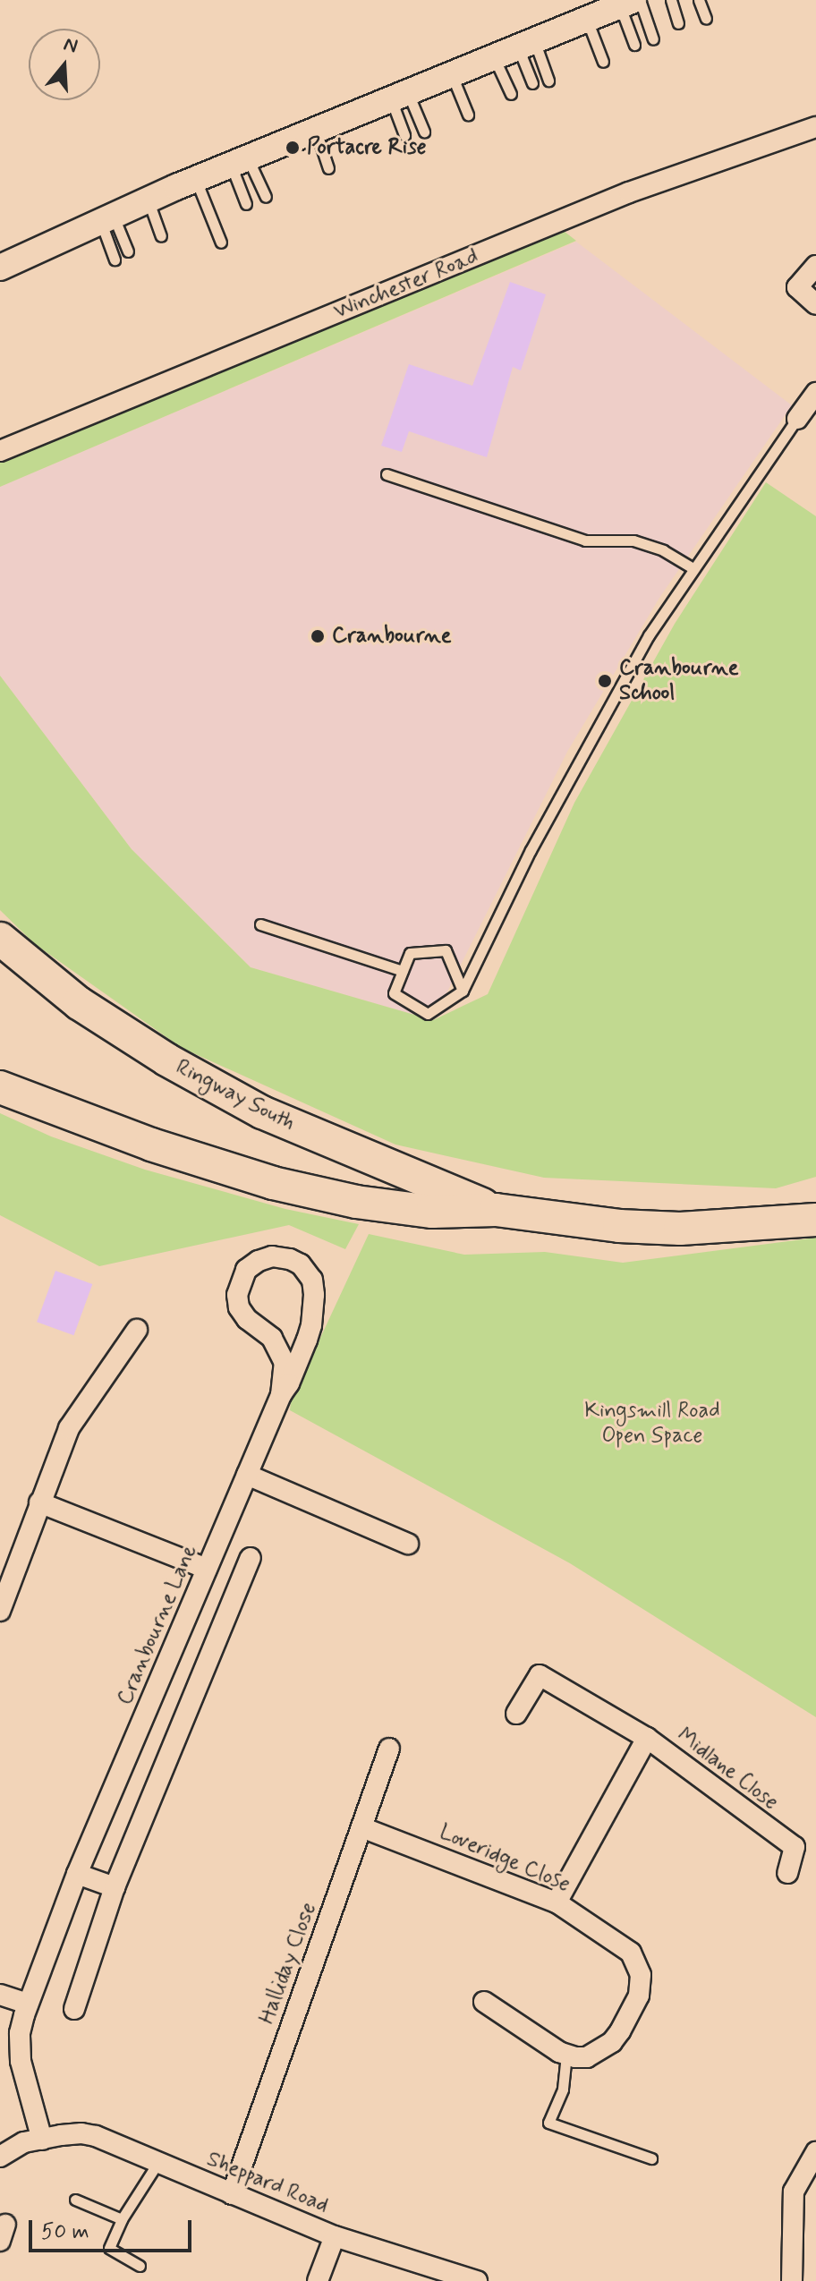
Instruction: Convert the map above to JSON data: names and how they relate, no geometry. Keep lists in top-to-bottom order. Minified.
{"streets":{"main road":["Ringway South"],"street":["Winchester Road","Cranbourne Lane","Midlane Close","Loveridge Close","Halliday Close","Sheppard Road"]},"crossings":[["Cranbourne Lane","Sheppard Road"],["Midlane Close","Loveridge Close"],["Loveridge Close","Halliday Close"],["Halliday Close","Sheppard Road"]],"parks":["Kingsmill Road Open Space"],"places":["Portacre Rise","Cranbourne","Cranbourne School"],"scale_bar":"50 m","north":"top"}
